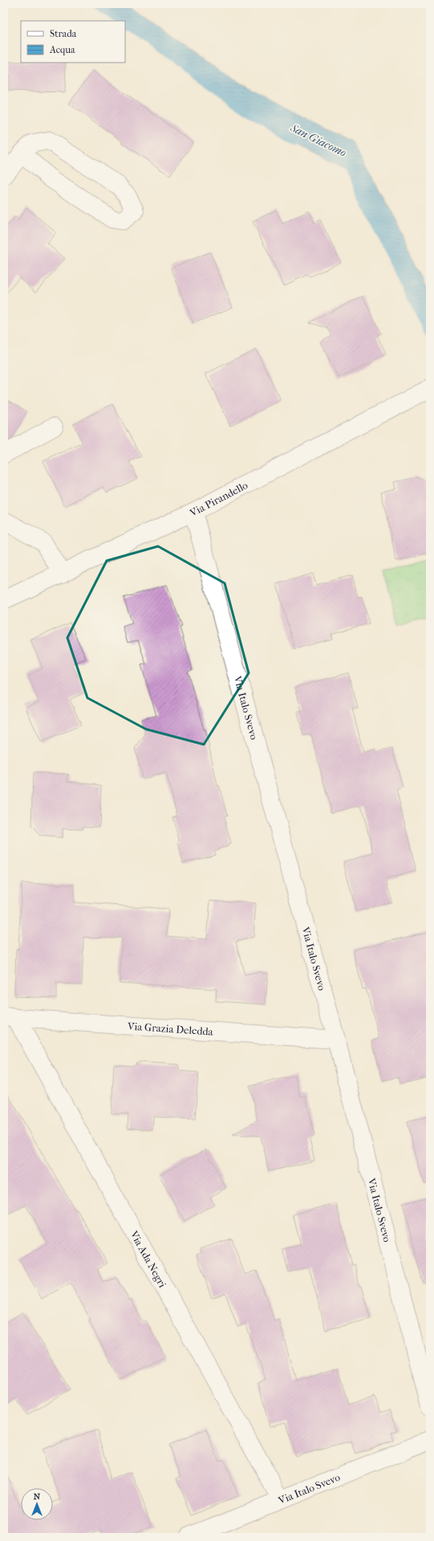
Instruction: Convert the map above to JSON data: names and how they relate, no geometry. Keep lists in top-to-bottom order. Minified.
{"streets":{"street":["Via Pirandello","Via Italo Svevo","Via Grazia Deledda","Via Ada Negri"]},"crossings":[["Via Pirandello","Via Italo Svevo"],["Via Italo Svevo","Via Grazia Deledda"],["Via Italo Svevo","Via Ada Negri"],["Via Grazia Deledda","Via Ada Negri"]],"water":["San Giacomo"],"legend":["Strada","Acqua"],"north":"top"}
